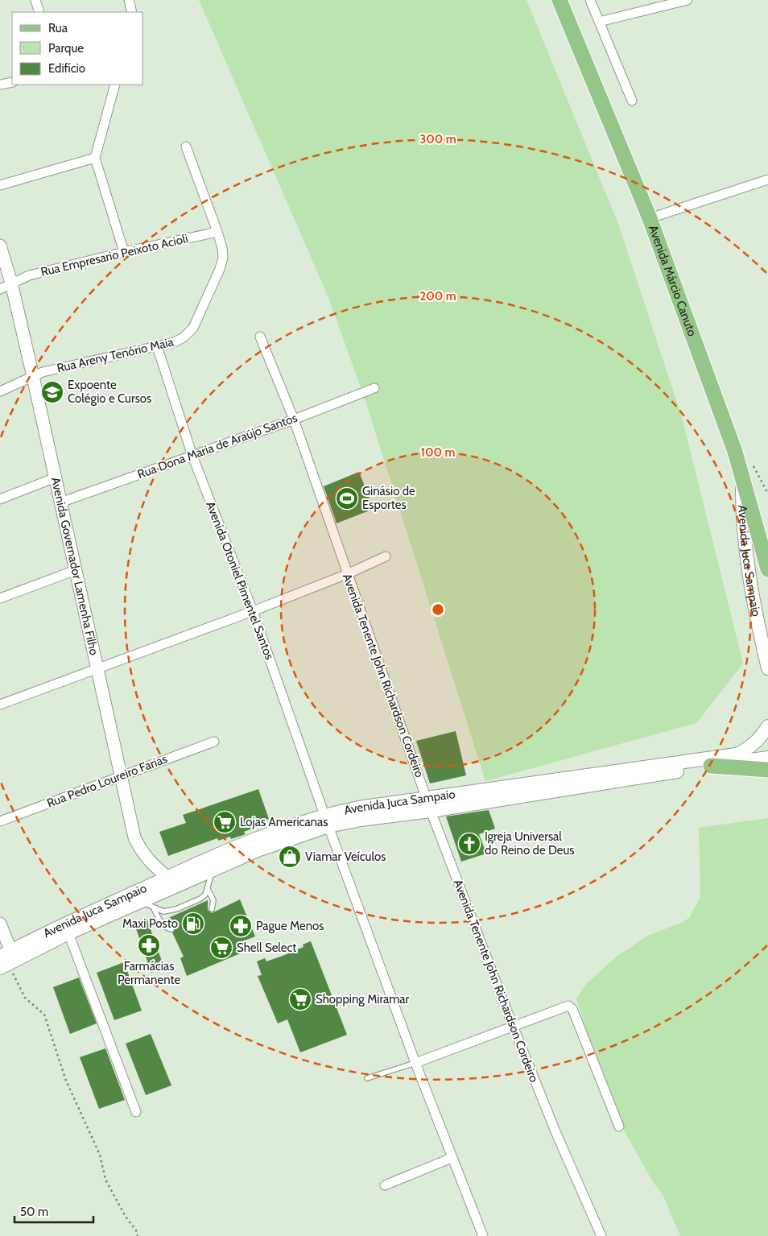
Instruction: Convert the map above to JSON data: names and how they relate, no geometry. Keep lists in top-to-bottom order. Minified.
{"streets":{"main road":["Avenida Márcio Canuto","Avenida Juca Sampaio"],"street":["Rua Empresario Peixoto Acioli","Rua Areny Tenório Maia","Rua Dona Maria de Araújo Santos","Avenida Governador Lamenha Filho","Avenida Otoniel Pimentel Santos","Avenida Tenente John Richardson Cordeiro","Rua Pedro Loureiro Farias"]},"crossings":[["Rua Empresario Peixoto Acioli","Rua Areny Tenório Maia"],["Rua Empresario Peixoto Acioli","Avenida Governador Lamenha Filho"],["Avenida Márcio Canuto","Avenida Juca Sampaio"],["Rua Areny Tenório Maia","Avenida Governador Lamenha Filho"],["Rua Areny Tenório Maia","Avenida Otoniel Pimentel Santos"],["Rua Dona Maria de Araújo Santos","Avenida Governador Lamenha Filho"],["Rua Dona Maria de Araújo Santos","Avenida Otoniel Pimentel Santos"],["Rua Dona Maria de Araújo Santos","Avenida Tenente John Richardson Cordeiro"],["Avenida Juca Sampaio","Avenida Governador Lamenha Filho"],["Avenida Juca Sampaio","Avenida Otoniel Pimentel Santos"],["Avenida Juca Sampaio","Avenida Tenente John Richardson Cordeiro"],["Avenida Governador Lamenha Filho","Rua Pedro Loureiro Farias"]],"places":{"school or university":["Expoente Colégio e Cursos"],"sports":["Ginásio de Esportes"],"supermarket":["Lojas Americanas","Shell Select","Shopping Miramar"],"church":["Igreja Universal do Reino de Deus"],"shop":["Viamar Veículos"],"fuel station":["Maxi Posto"],"pharmacy":["Pague Menos","Farmácias Permanente"]},"legend":["Rua","Parque","Edifício"],"scale_bar":"50 m","rings":["300 m","200 m","100 m"]}
